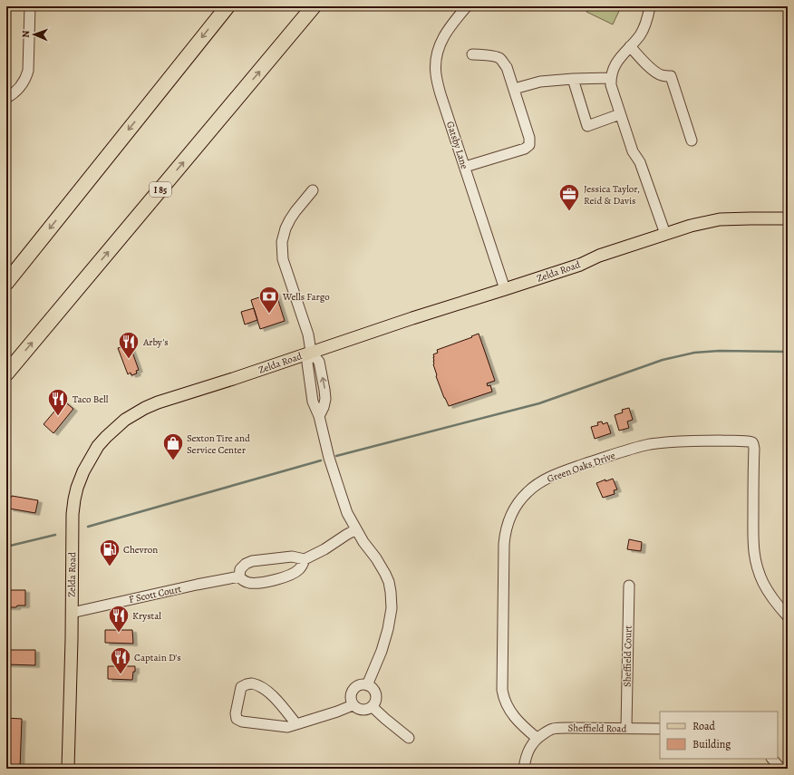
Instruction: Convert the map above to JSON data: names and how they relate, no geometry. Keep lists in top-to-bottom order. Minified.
{"streets":{"highway":["I 85"],"main road":["Zelda Road"],"street":["Gatsby Lane","Green Oaks Drive","F Scott Court","Sheffield Court","Sheffield Road"]},"crossings":[["Gatsby Lane","Zelda Road"],["Zelda Road","F Scott Court"],["Green Oaks Drive","Sheffield Road"],["Sheffield Court","Sheffield Road"]],"places":{"office":["Jessica Taylor, Reid & Davis"],"bank":["Wells Fargo"],"restaurant":["Arby's","Taco Bell","Krystal","Captain D's"],"shop":["Sexton Tire and Service Center"],"fuel station":["Chevron"]},"legend":["Road","Building"],"north":"left"}
